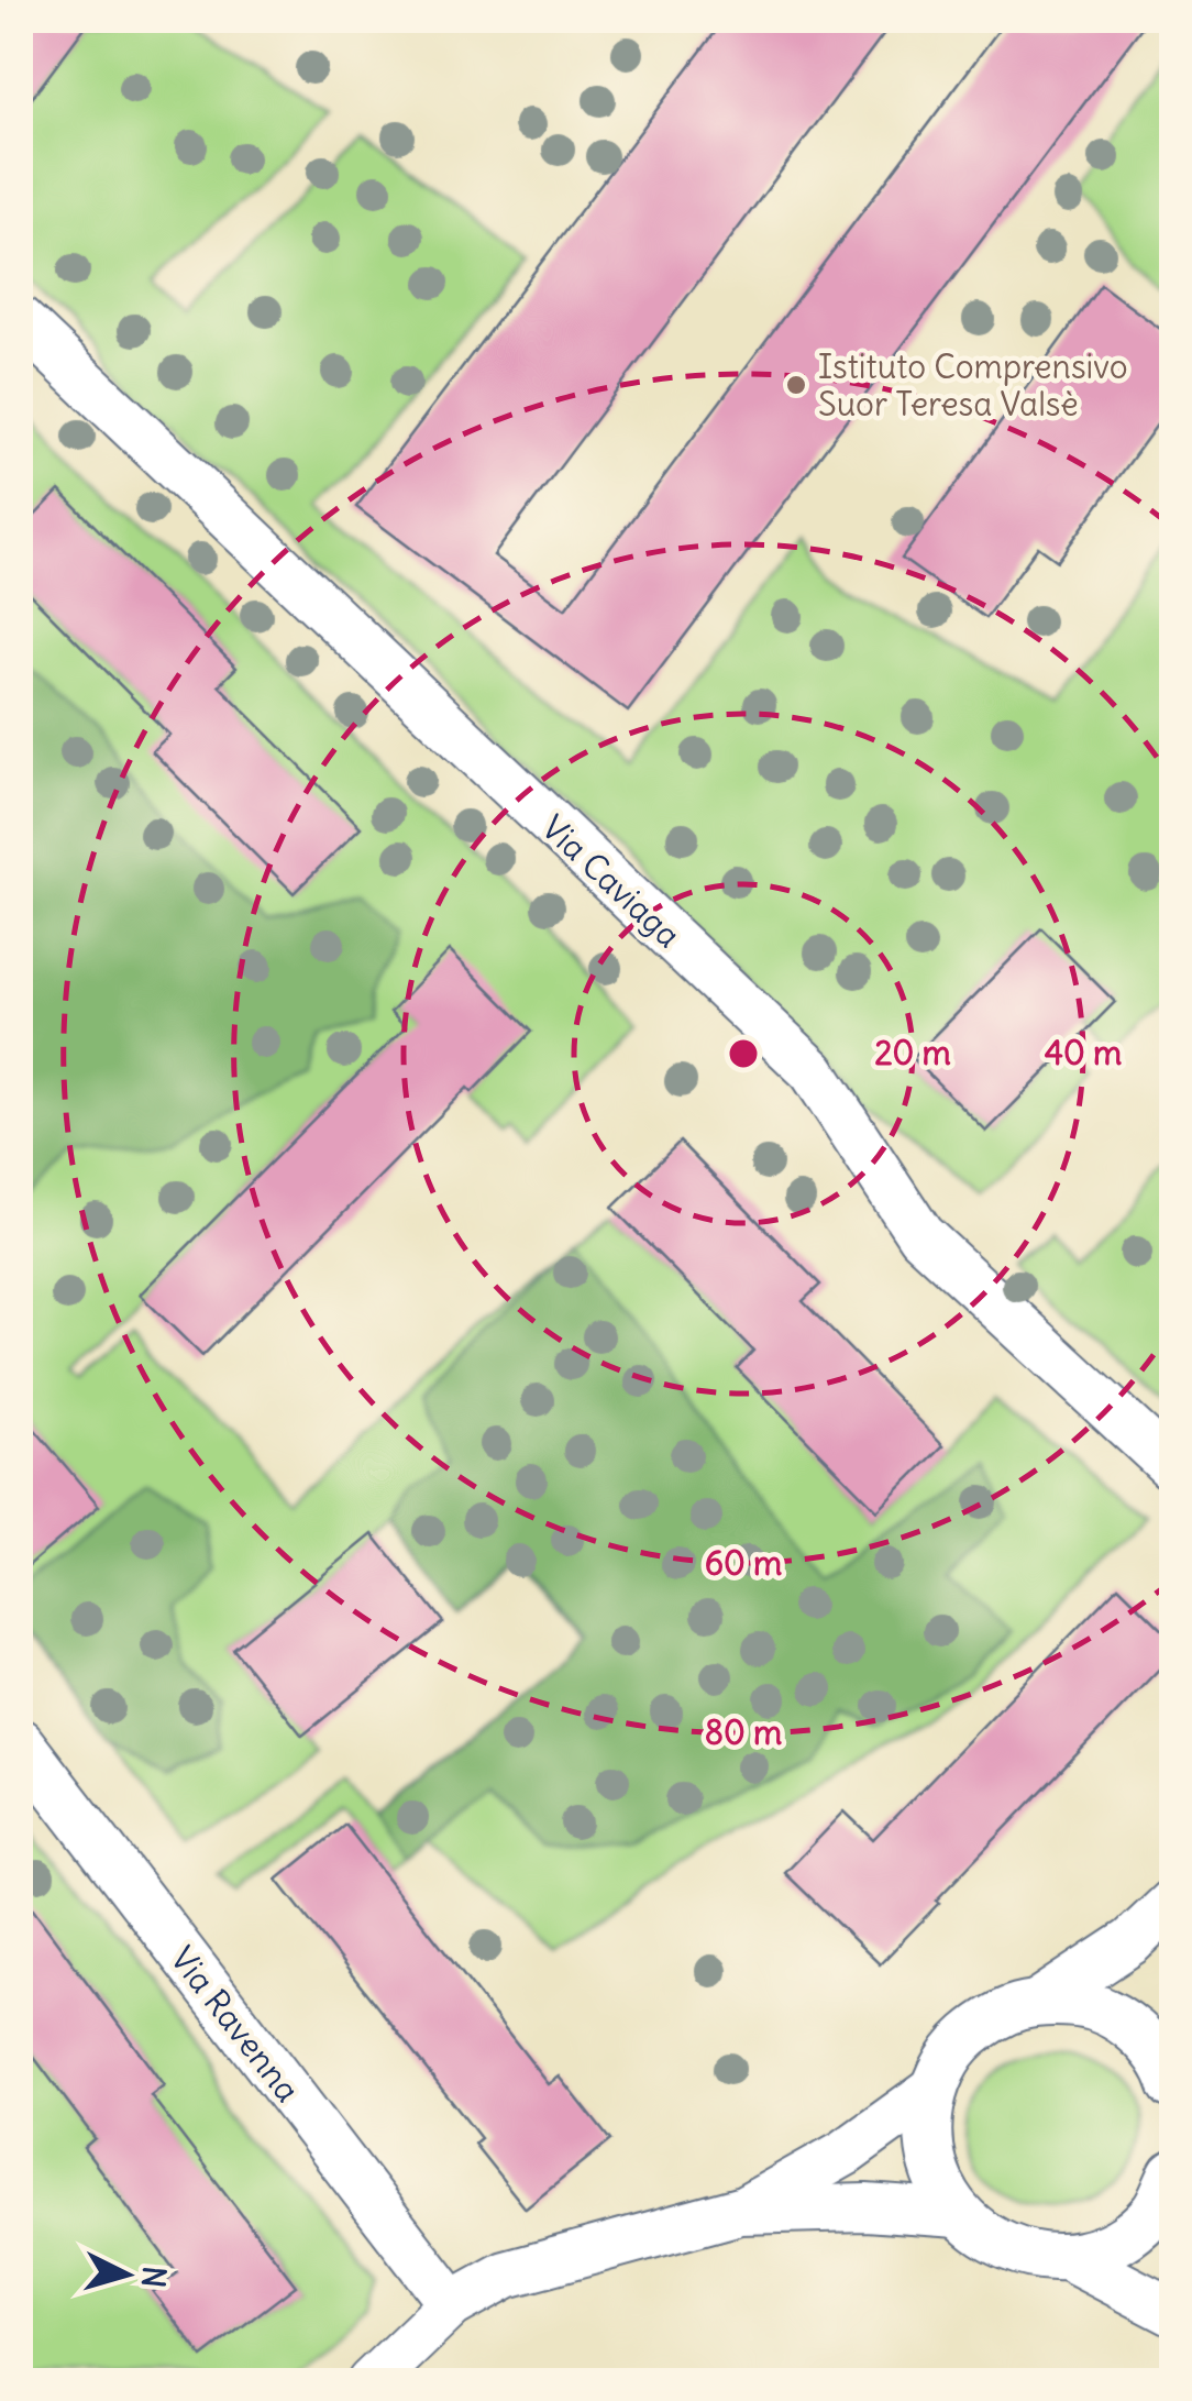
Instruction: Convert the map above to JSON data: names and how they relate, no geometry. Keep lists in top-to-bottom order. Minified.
{"streets":{"street":["Via Caviaga","Via Ravenna"]},"places":["Istituto Comprensivo Suor Teresa Valsè"],"north":"right","rings":["20 m","40 m","60 m","80 m"]}
